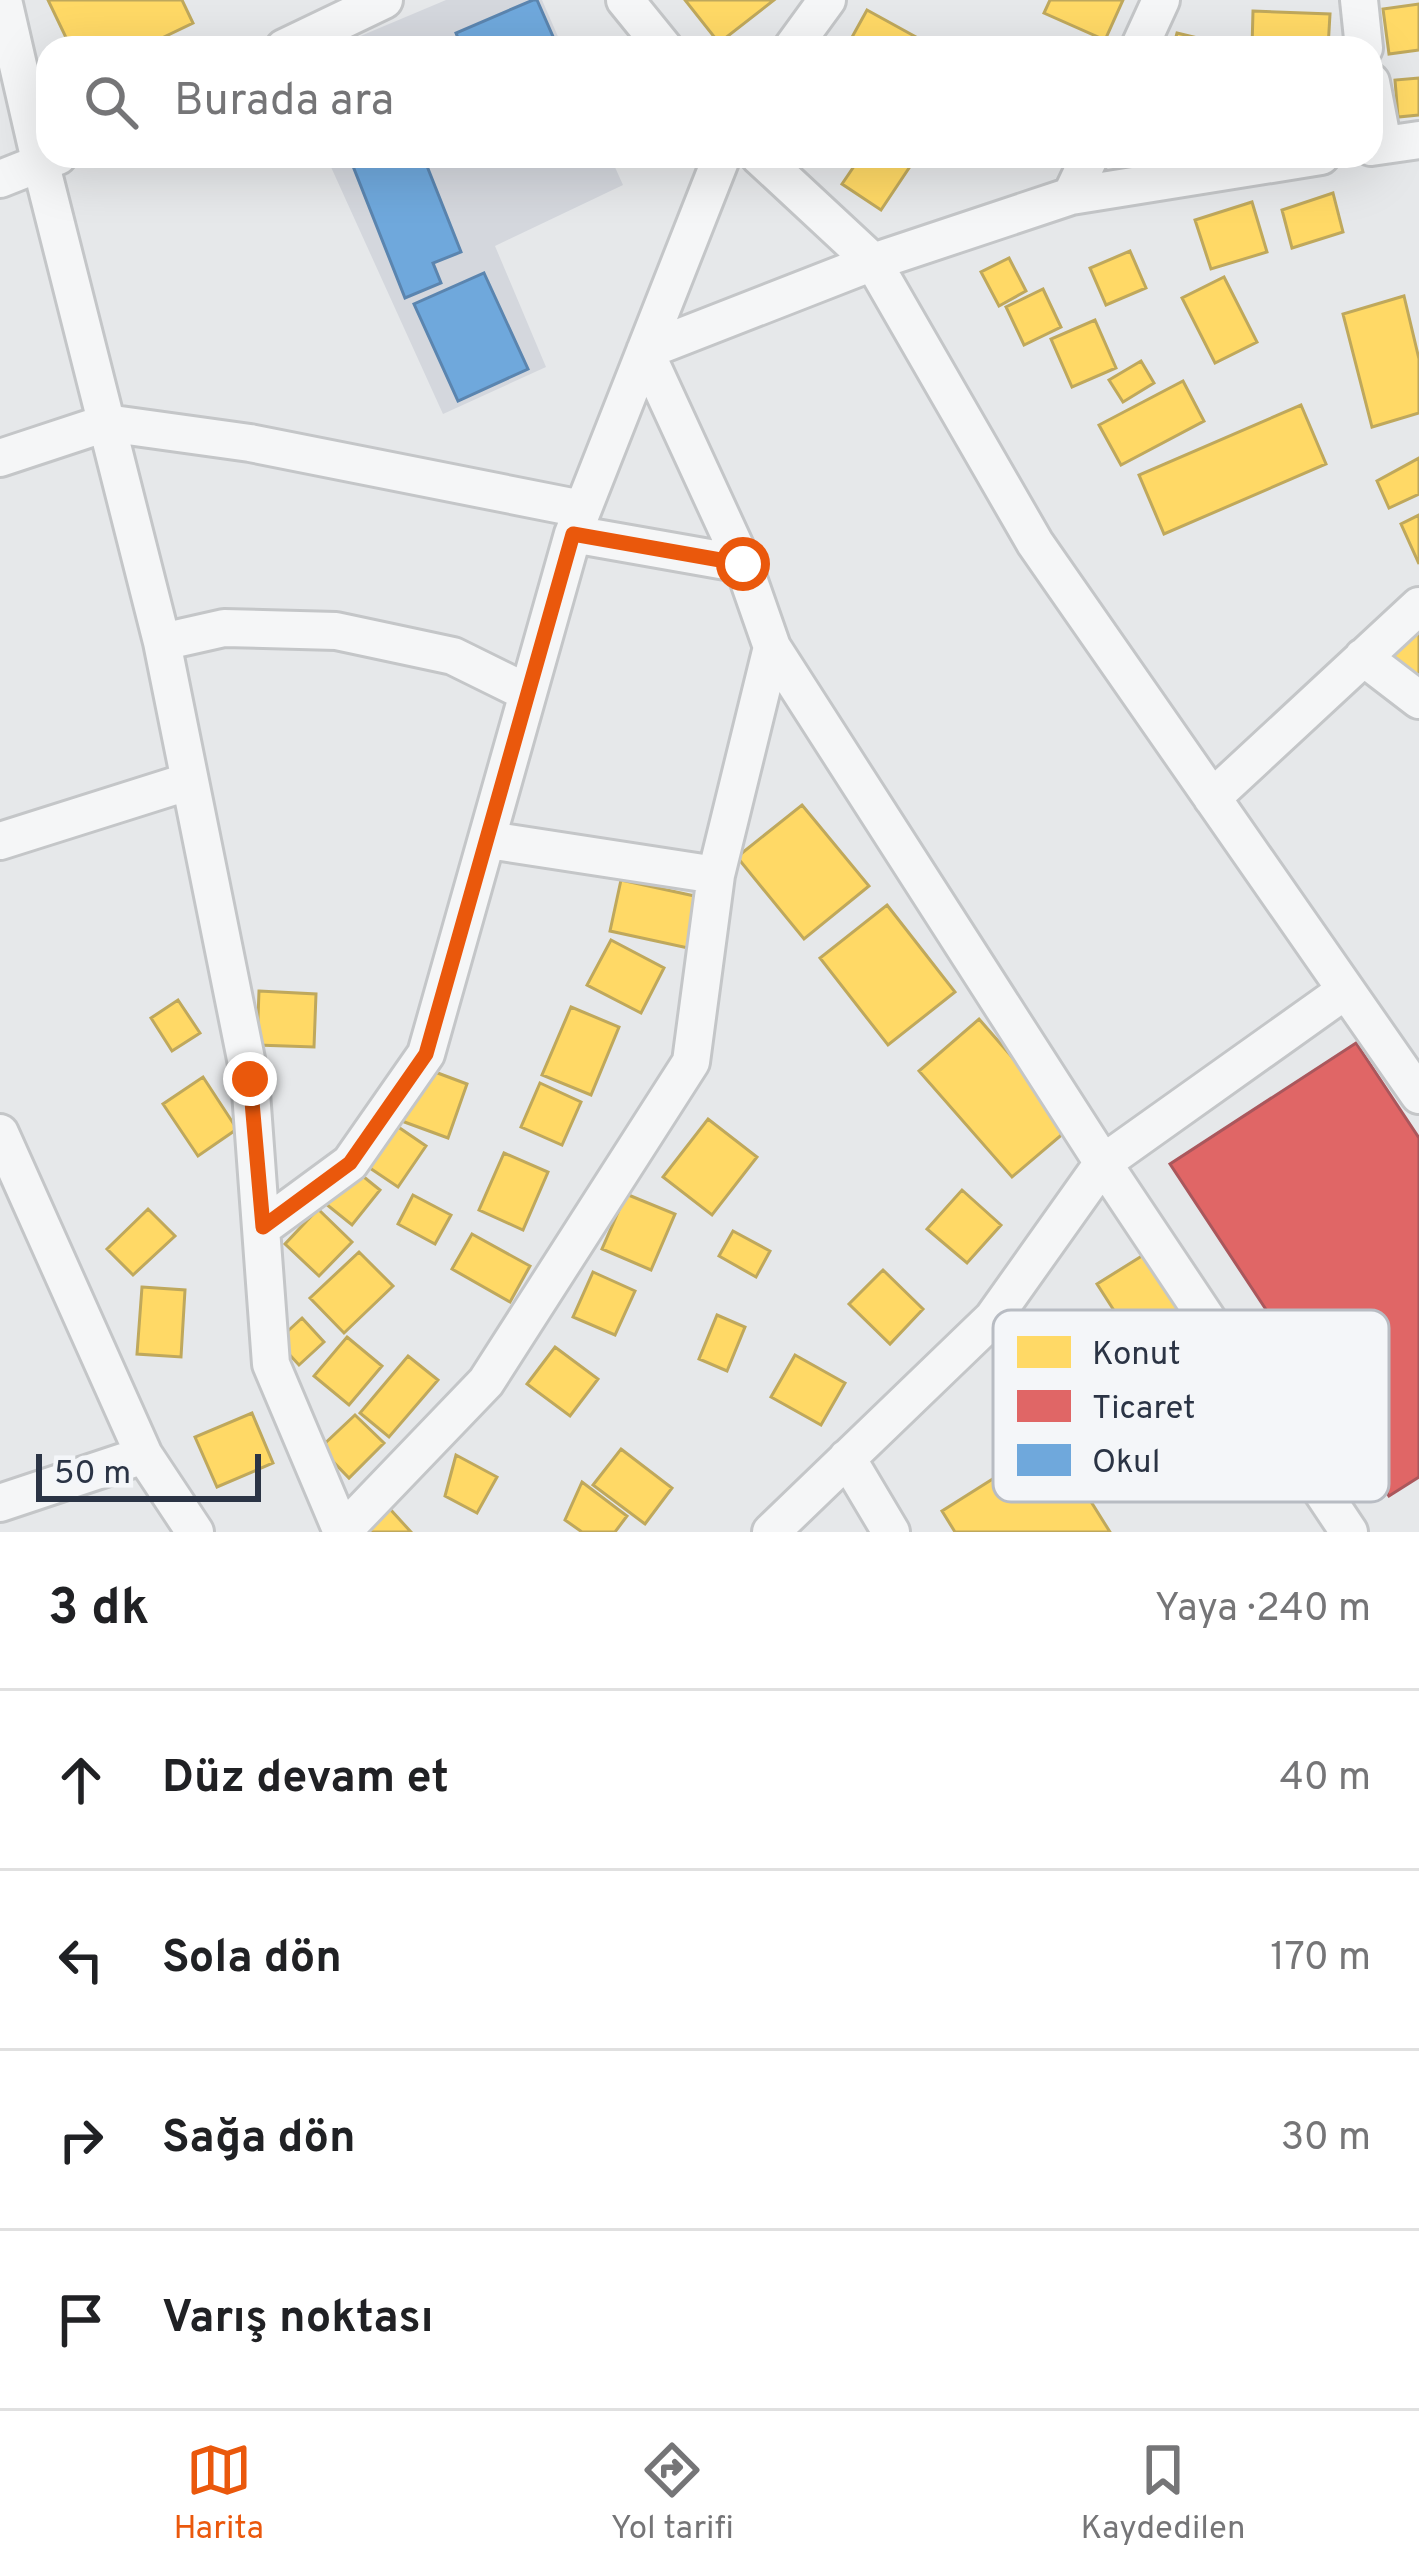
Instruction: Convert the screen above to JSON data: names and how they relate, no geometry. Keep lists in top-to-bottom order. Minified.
{"legend":["Konut","Ticaret","Okul"],"scale_bar":"50 m","page":{"search":"Burada ara","scale":"50 m","heading":["3 dk","Yaya · 240 m"],"list":[["Düz devam et","40 m"],["Sola dön","170 m"],["Sağa dön","30 m"],"Varış noktası"],"nav":["Harita","Yol tarifi","Kaydedilen"]}}
